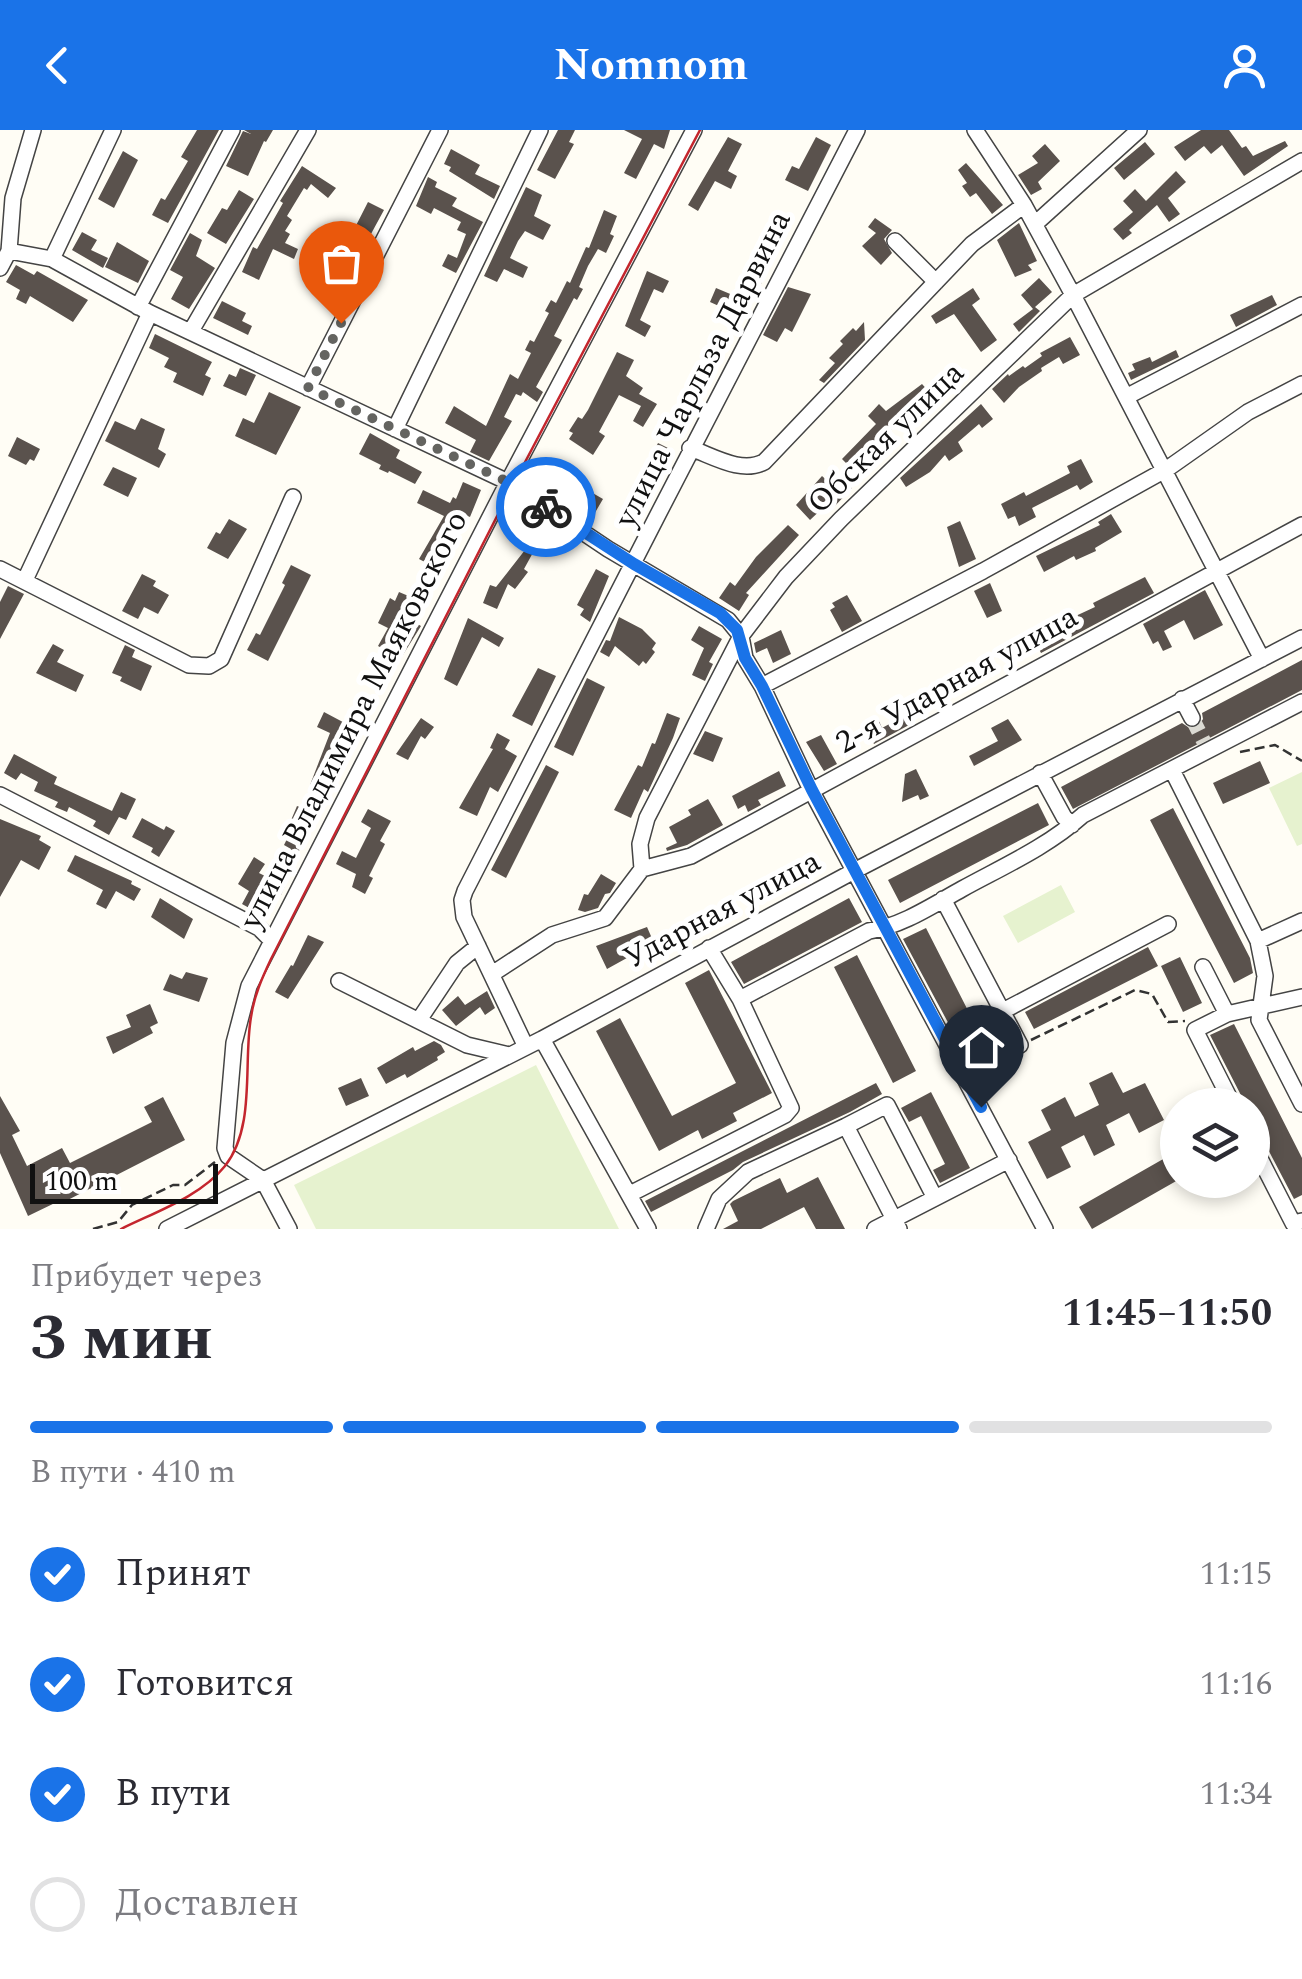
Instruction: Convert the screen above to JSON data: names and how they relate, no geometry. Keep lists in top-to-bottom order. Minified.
{"streets":{"street":["улица Чарльза Дарвина","Обская улица","2-я Ударная улица","улица Владимира Маяковского","Ударная улица"]},"crossings":[["Обская улица","2-я Ударная улица"]],"scale_bar":"100 m","page":{"header":"Nomnom","scale":"100 m","heading":["3 мин","Прибудет через","11:45–11:50"],"bar":"В пути · 410 m","list":[["Принят","11:15"],["Готовится","11:16"],["В пути","11:34"],"Доставлен"]}}
